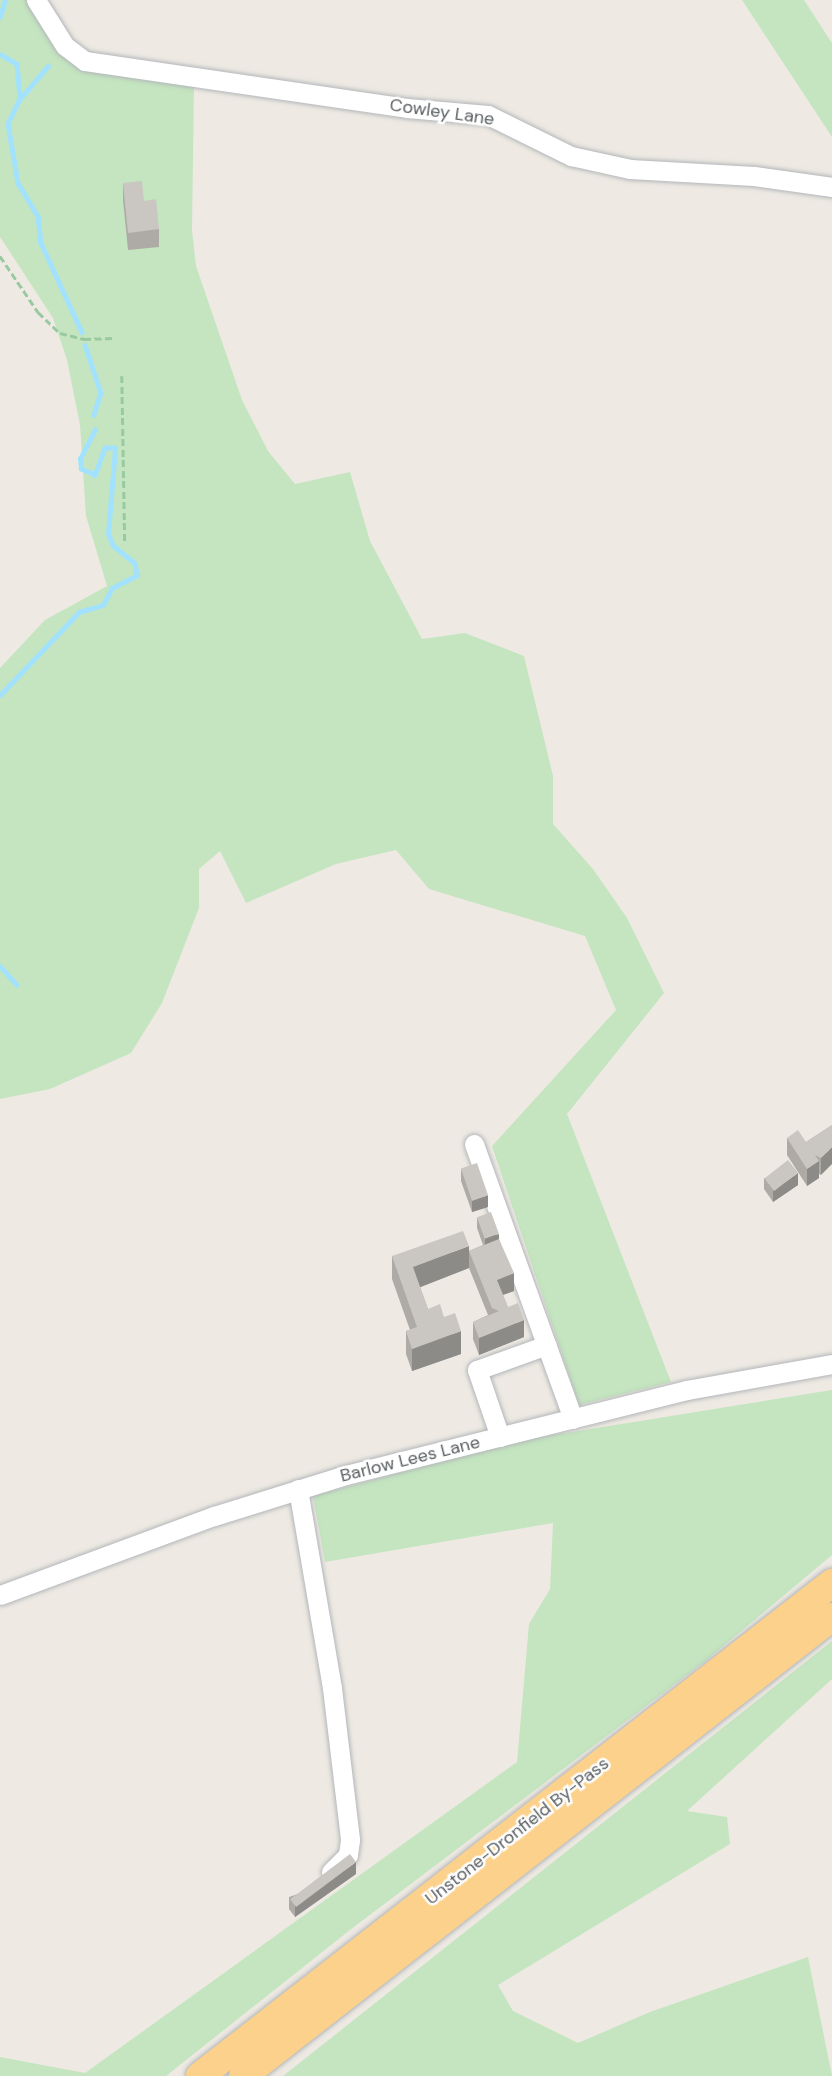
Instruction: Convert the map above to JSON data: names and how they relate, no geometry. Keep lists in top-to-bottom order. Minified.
{"streets":{"highway":["Unstone-Dronfield By-Pass"],"street":["Cowley Lane","Barlow Lees Lane"]}}
